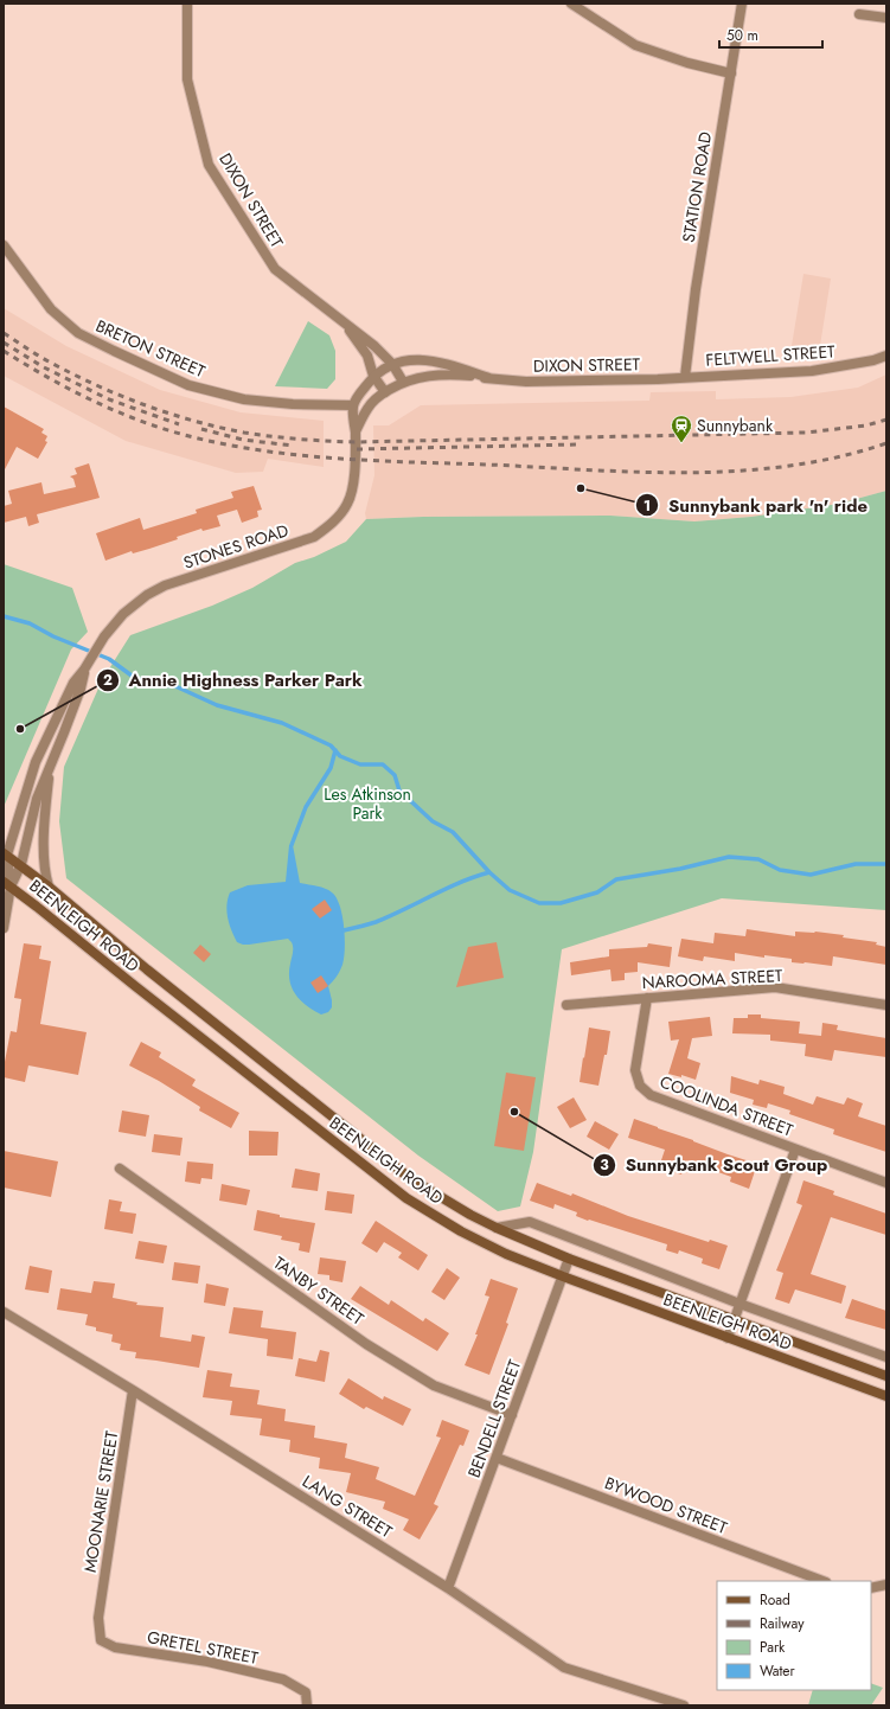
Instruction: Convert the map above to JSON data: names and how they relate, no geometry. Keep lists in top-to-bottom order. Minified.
{"streets":{"main road":["BEENLEIGH ROAD"],"street":["STATION ROAD","DIXON STREET","BRETON STREET","FELTWELL STREET","STONES ROAD","NAROOMA STREET","COOLINDA STREET","TANBY STREET","BENDELL STREET","MOONARIE STREET","BYWOOD STREET","LANG STREET","GRETEL STREET"]},"crossings":[["STATION ROAD","DIXON STREET"],["STATION ROAD","FELTWELL STREET"],["DIXON STREET","FELTWELL STREET"],["DIXON STREET","STONES ROAD"],["BRETON STREET","STONES ROAD"],["STONES ROAD","BEENLEIGH ROAD"],["BEENLEIGH ROAD","BENDELL STREET"],["NAROOMA STREET","COOLINDA STREET"],["TANBY STREET","BENDELL STREET"],["BENDELL STREET","BYWOOD STREET"],["BENDELL STREET","LANG STREET"],["MOONARIE STREET","LANG STREET"],["MOONARIE STREET","GRETEL STREET"]],"parks":["Les Atkinson Park"],"places":{"station":["Sunnybank"],"other":["Sunnybank park 'n' ride","Annie Highness Parker Park","Sunnybank Scout Group"]},"legend":["Road","Railway","Park","Water"],"scale_bar":"50 m"}
